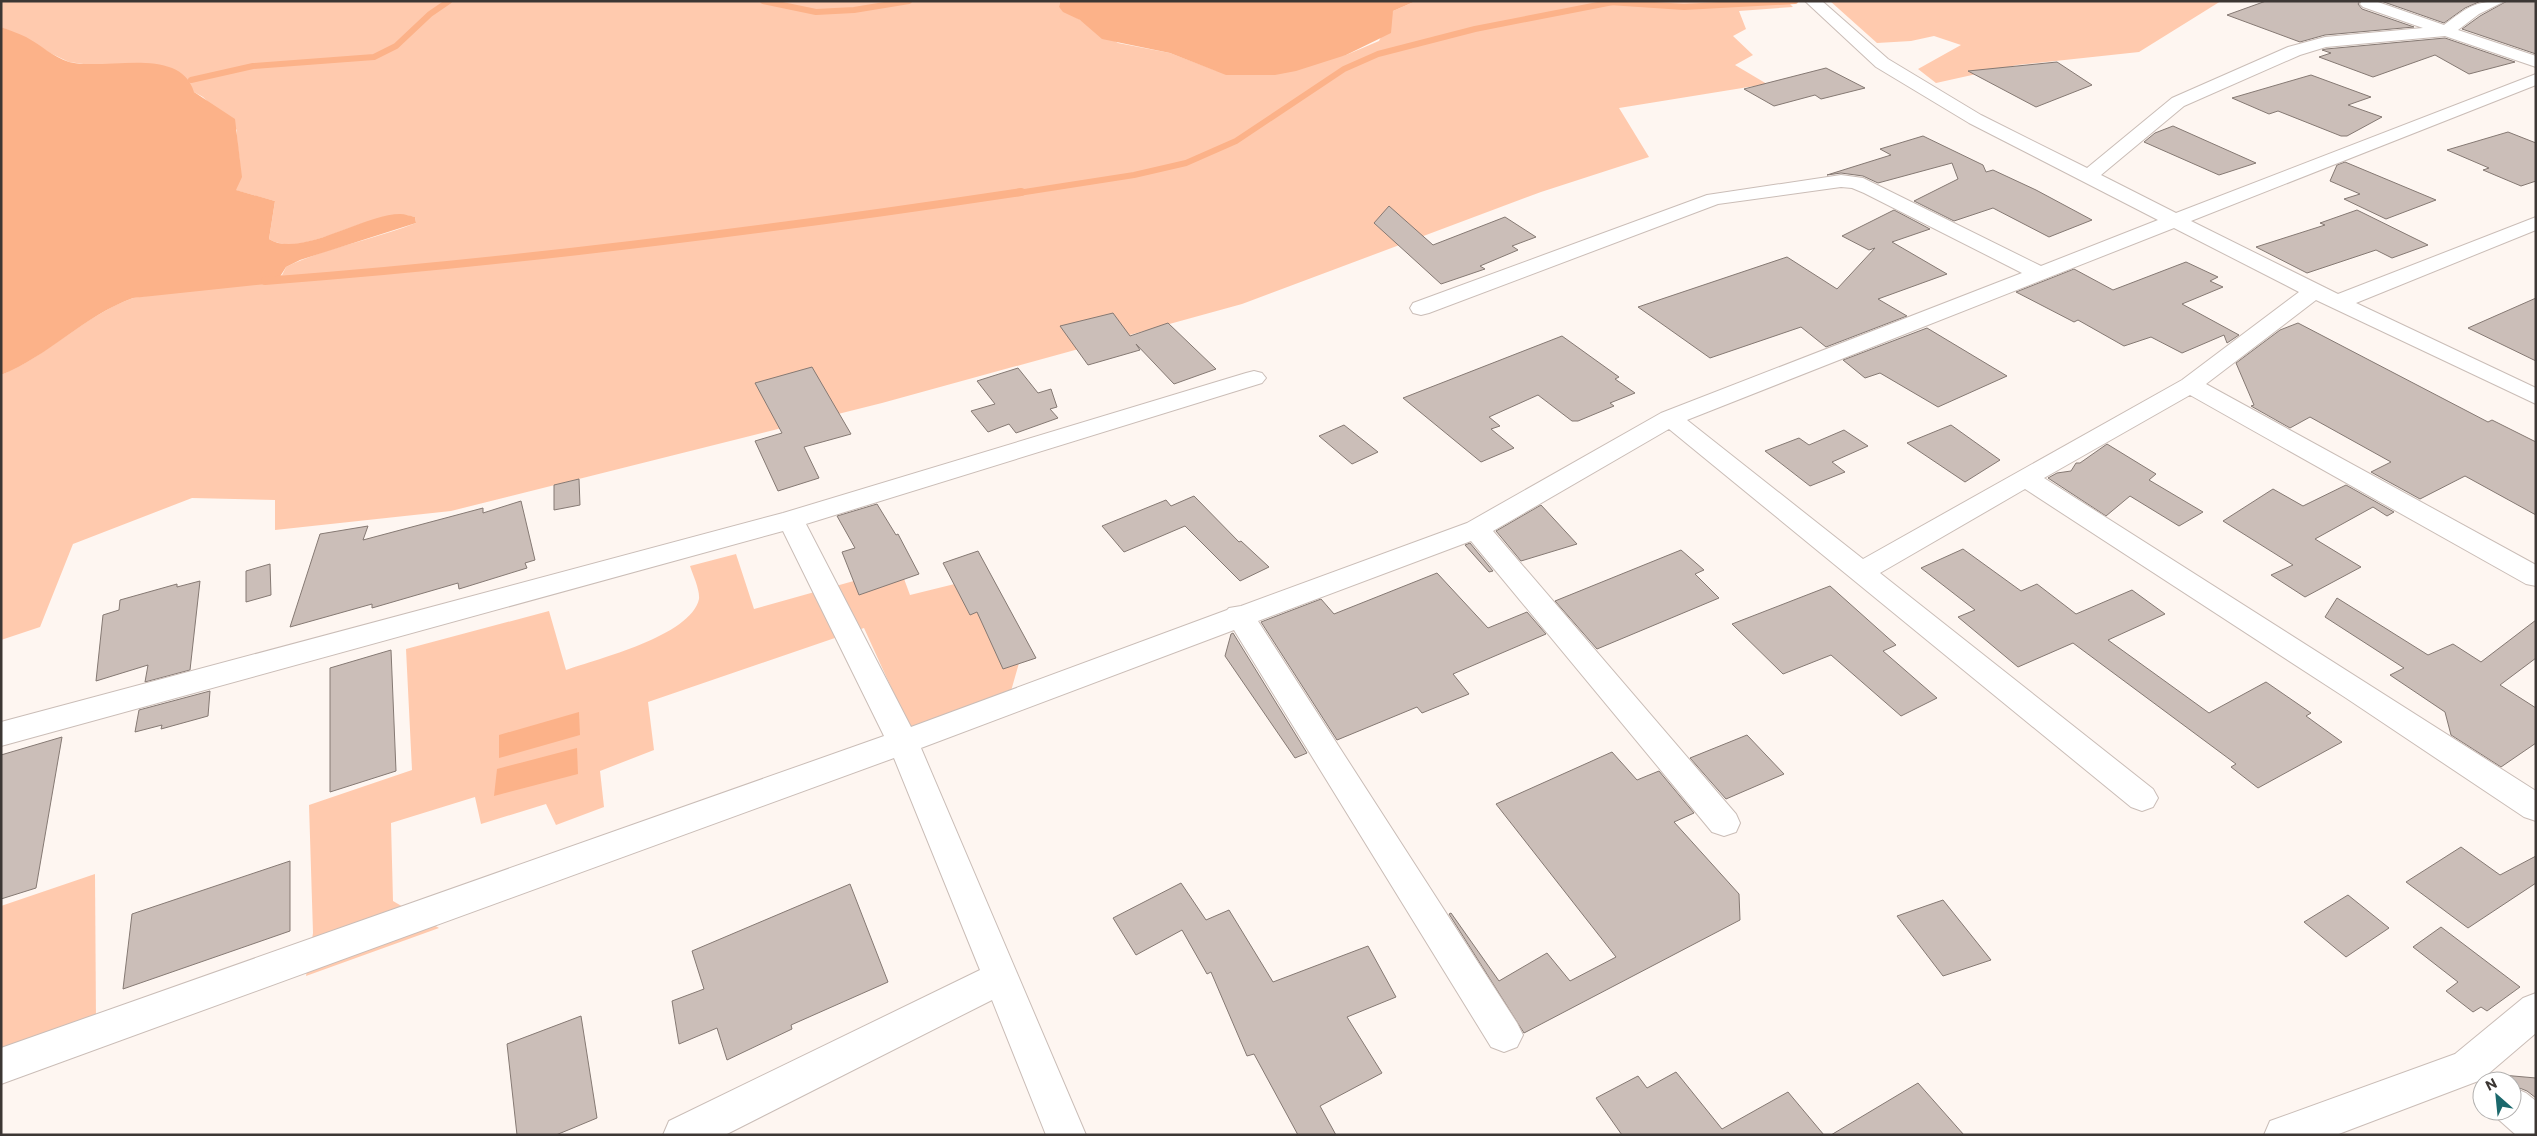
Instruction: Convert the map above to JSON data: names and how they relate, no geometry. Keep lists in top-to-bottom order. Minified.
{"north":"top left"}
